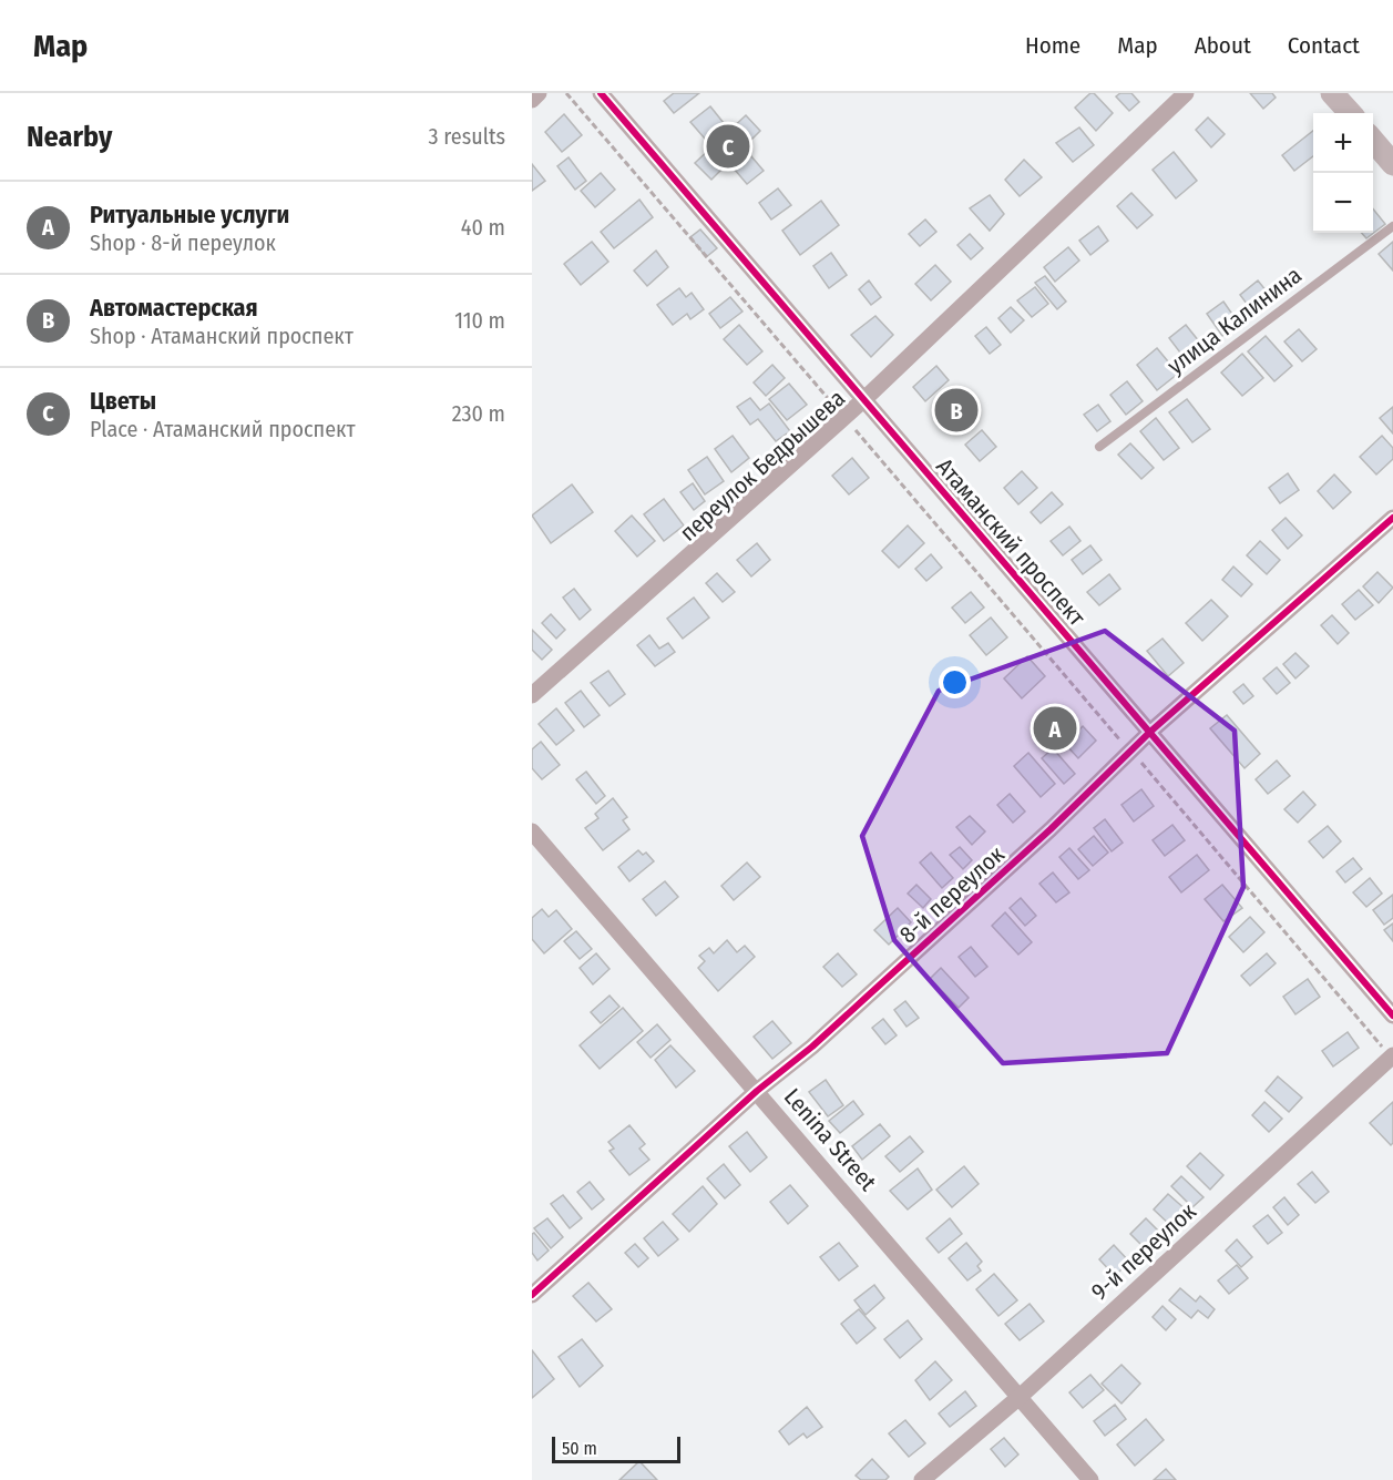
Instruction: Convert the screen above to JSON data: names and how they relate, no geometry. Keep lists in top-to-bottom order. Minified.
{"streets":{"street":["переулок Бедрышева","Атаманский проспект","8-й переулок","Lenina Street","9-й переулок"],"lane":["улица Калинина"]},"crossings":[["переулок Бедрышева","Атаманский проспект"],["Атаманский проспект","8-й переулок"],["8-й переулок","Lenina Street"],["Lenina Street","9-й переулок"]],"scale_bar":"50 m","page":{"header":"Map","nav":["Home","Map","About","Contact"],"heading":["Nearby","3 results"],"map_buttons":["+","−"],"pins":["C","B","A"],"list":[{"mark":"A","name":"Ритуальные услуги","note":"Shop · 8-й переулок","value":"40 m"},{"mark":"B","name":"Автомастерская","note":"Shop · Атаманский проспект","value":"110 m"},{"mark":"C","name":"Цветы","note":"Place · Атаманский проспект","value":"230 m"}],"scale":"50 m"}}
